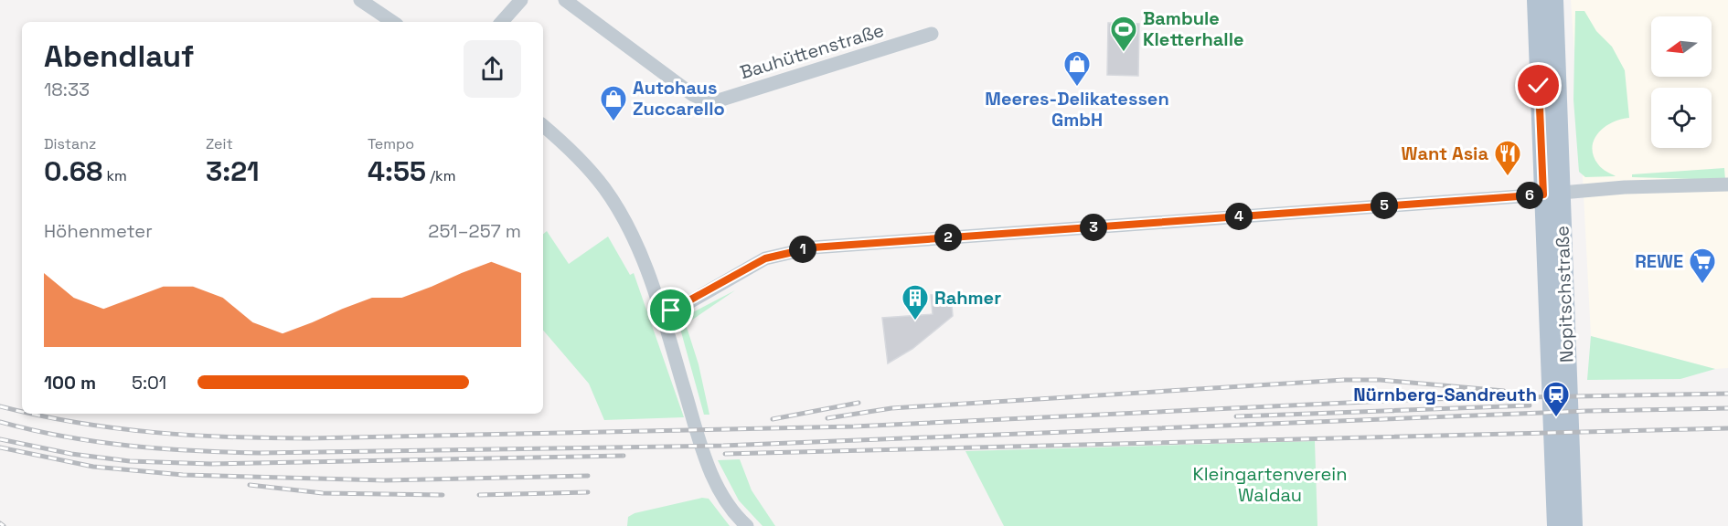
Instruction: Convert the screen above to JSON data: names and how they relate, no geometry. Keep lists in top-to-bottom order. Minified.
{"streets":{"main road":["Nopitschstraße"],"street":["Bauhüttenstraße"]},"parks":["Kleingartenverein Waldau"],"places":{"sports":["Bambule Kletterhalle"],"shop":["Meeres-Delikatessen GmbH","Autohaus Zuccarello"],"restaurant":["Want Asia"],"supermarket":["REWE"],"building":["Rahmer"],"station":["Nürnberg-Sandreuth"]},"north":"left","page":{"heading":["Abendlauf","18:33"],"stats":[["Distanz","0.68 km"],["Zeit","3:21"],["Tempo","4:55 /km"]],"pins":["6","5","4","3","2","1"],"chart":["Höhenmeter","251–257 m"],"list":[{"name":"100 m","note":"5:01"}]}}
